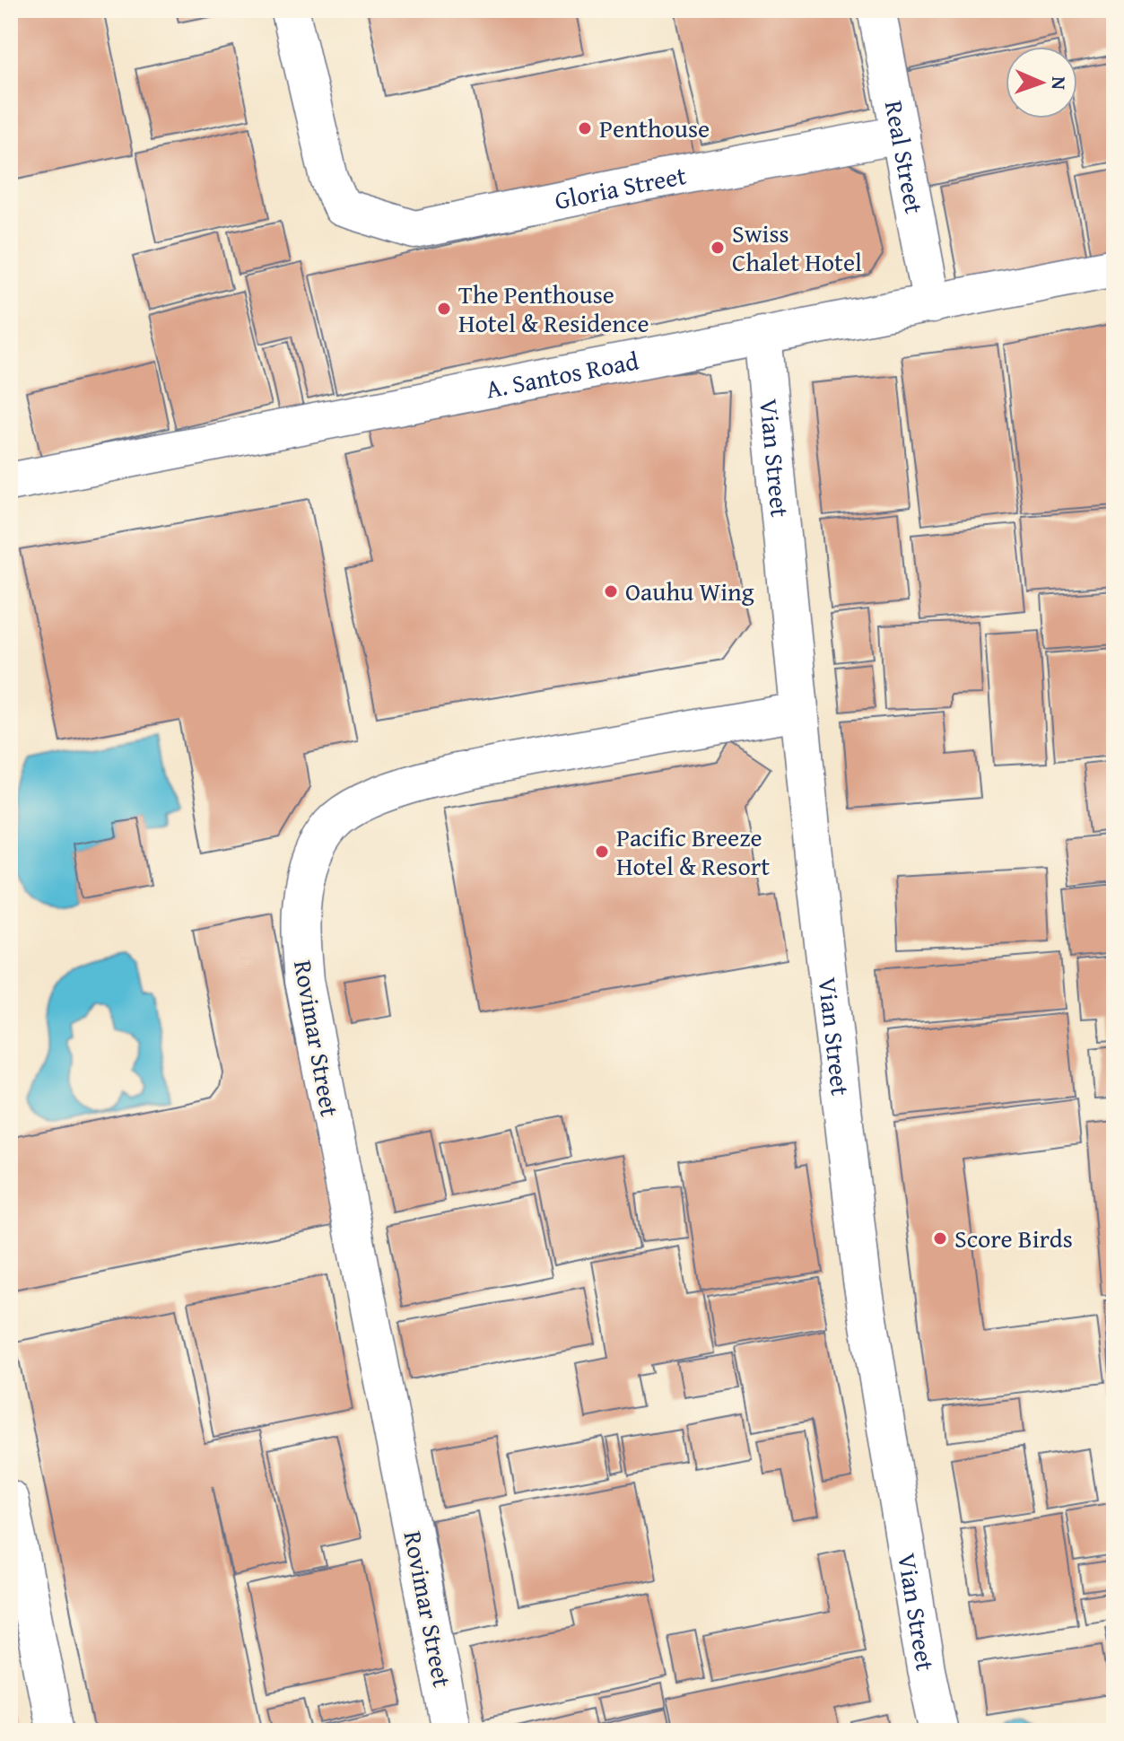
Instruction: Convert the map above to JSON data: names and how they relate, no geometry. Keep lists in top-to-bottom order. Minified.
{"streets":{"street":["Real Street","Gloria Street","A. Santos Road","Vian Street","Rovimar Street"]},"crossings":[["Real Street","Gloria Street"],["Real Street","A. Santos Road"],["A. Santos Road","Vian Street"],["Vian Street","Rovimar Street"]],"places":["Penthouse","Swiss Chalet Hotel","The Penthouse Hotel & Residence","Oauhu Wing","Pacific Breeze Hotel & Resort","Score Birds"],"north":"right"}
